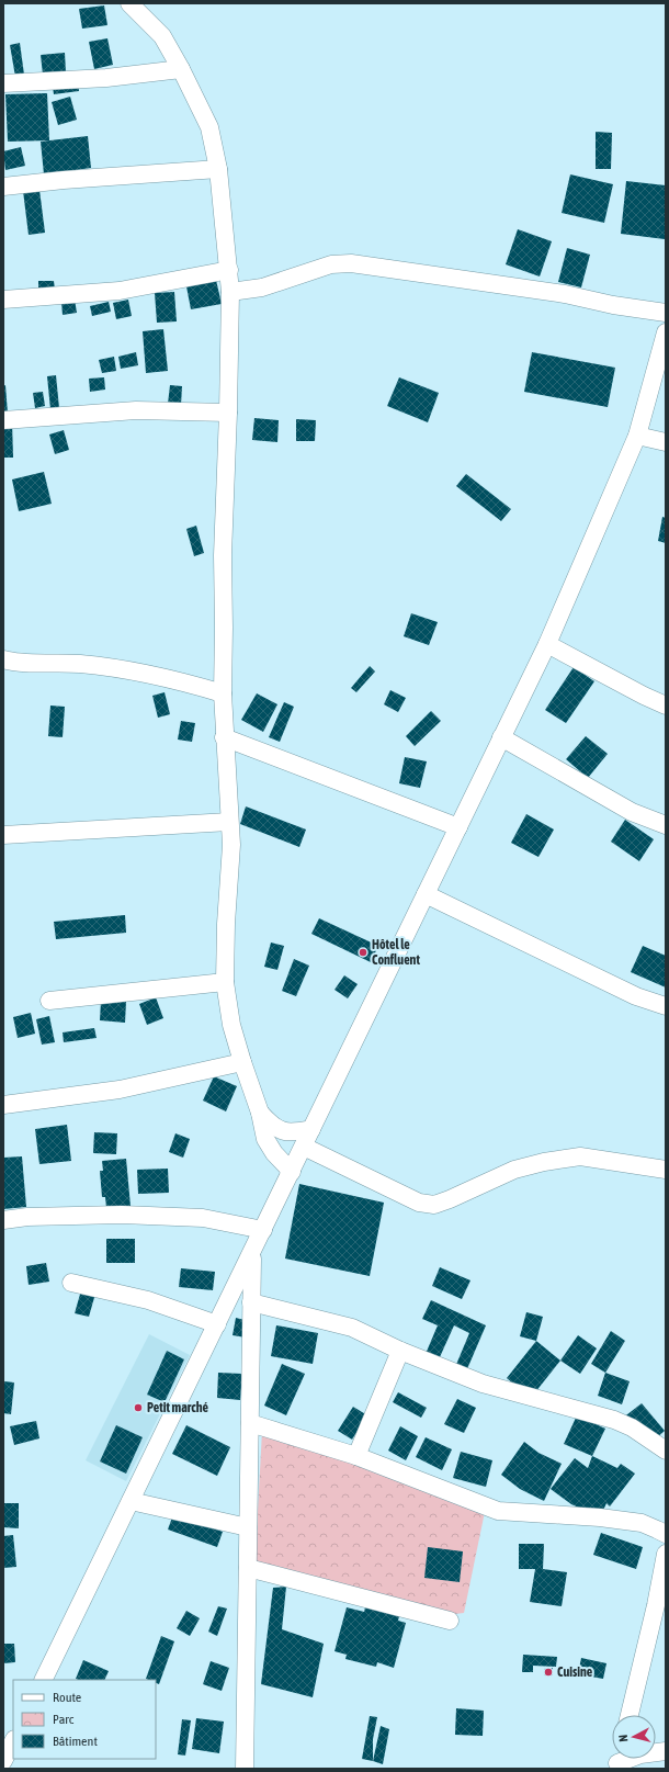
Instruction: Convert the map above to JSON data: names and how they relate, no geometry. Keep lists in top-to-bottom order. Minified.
{"places":["Hôtel le Confluent","Petit marché","Cuisine"],"legend":["Route","Parc","Bâtiment"],"north":"left"}
